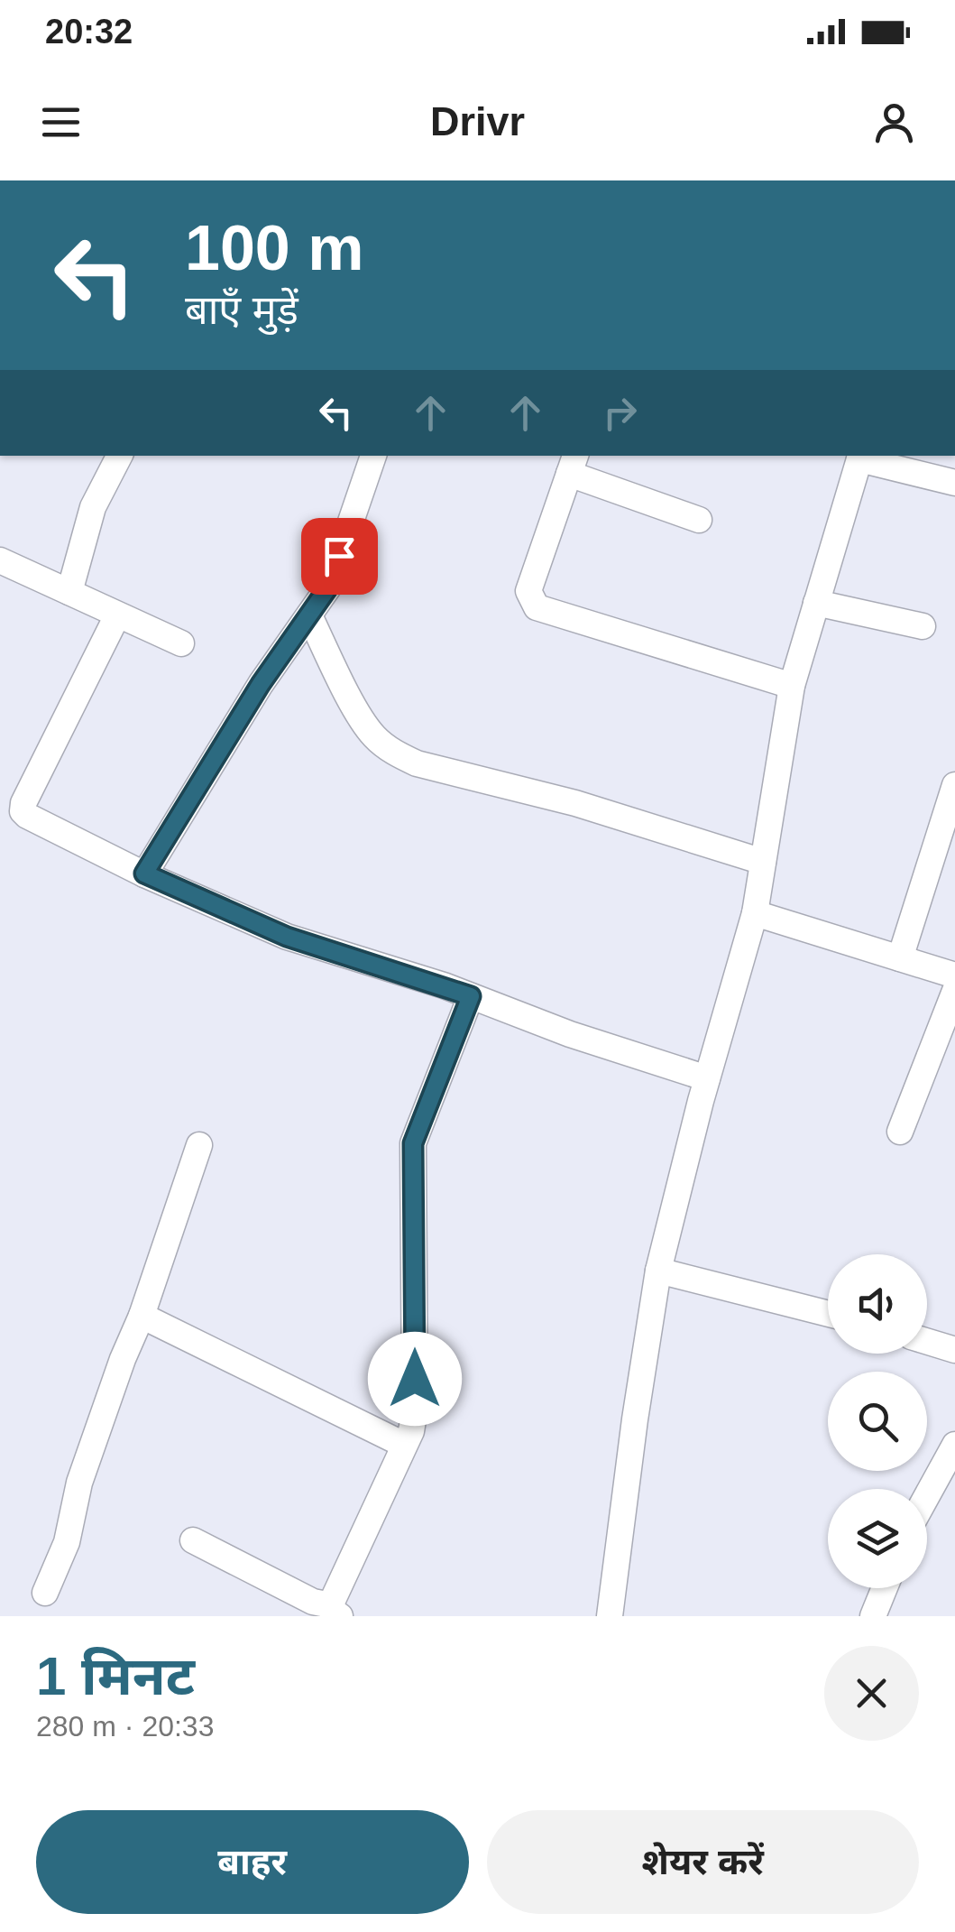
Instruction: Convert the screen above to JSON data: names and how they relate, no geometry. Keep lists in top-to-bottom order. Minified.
{"page":{"status":"20:32","header":"Drivr","turn":["100 m","बाएँ मुड़ें"],"heading":["1 मिनट","280 m · 20:33"],"buttons":["बाहर","शेयर करें"]}}
